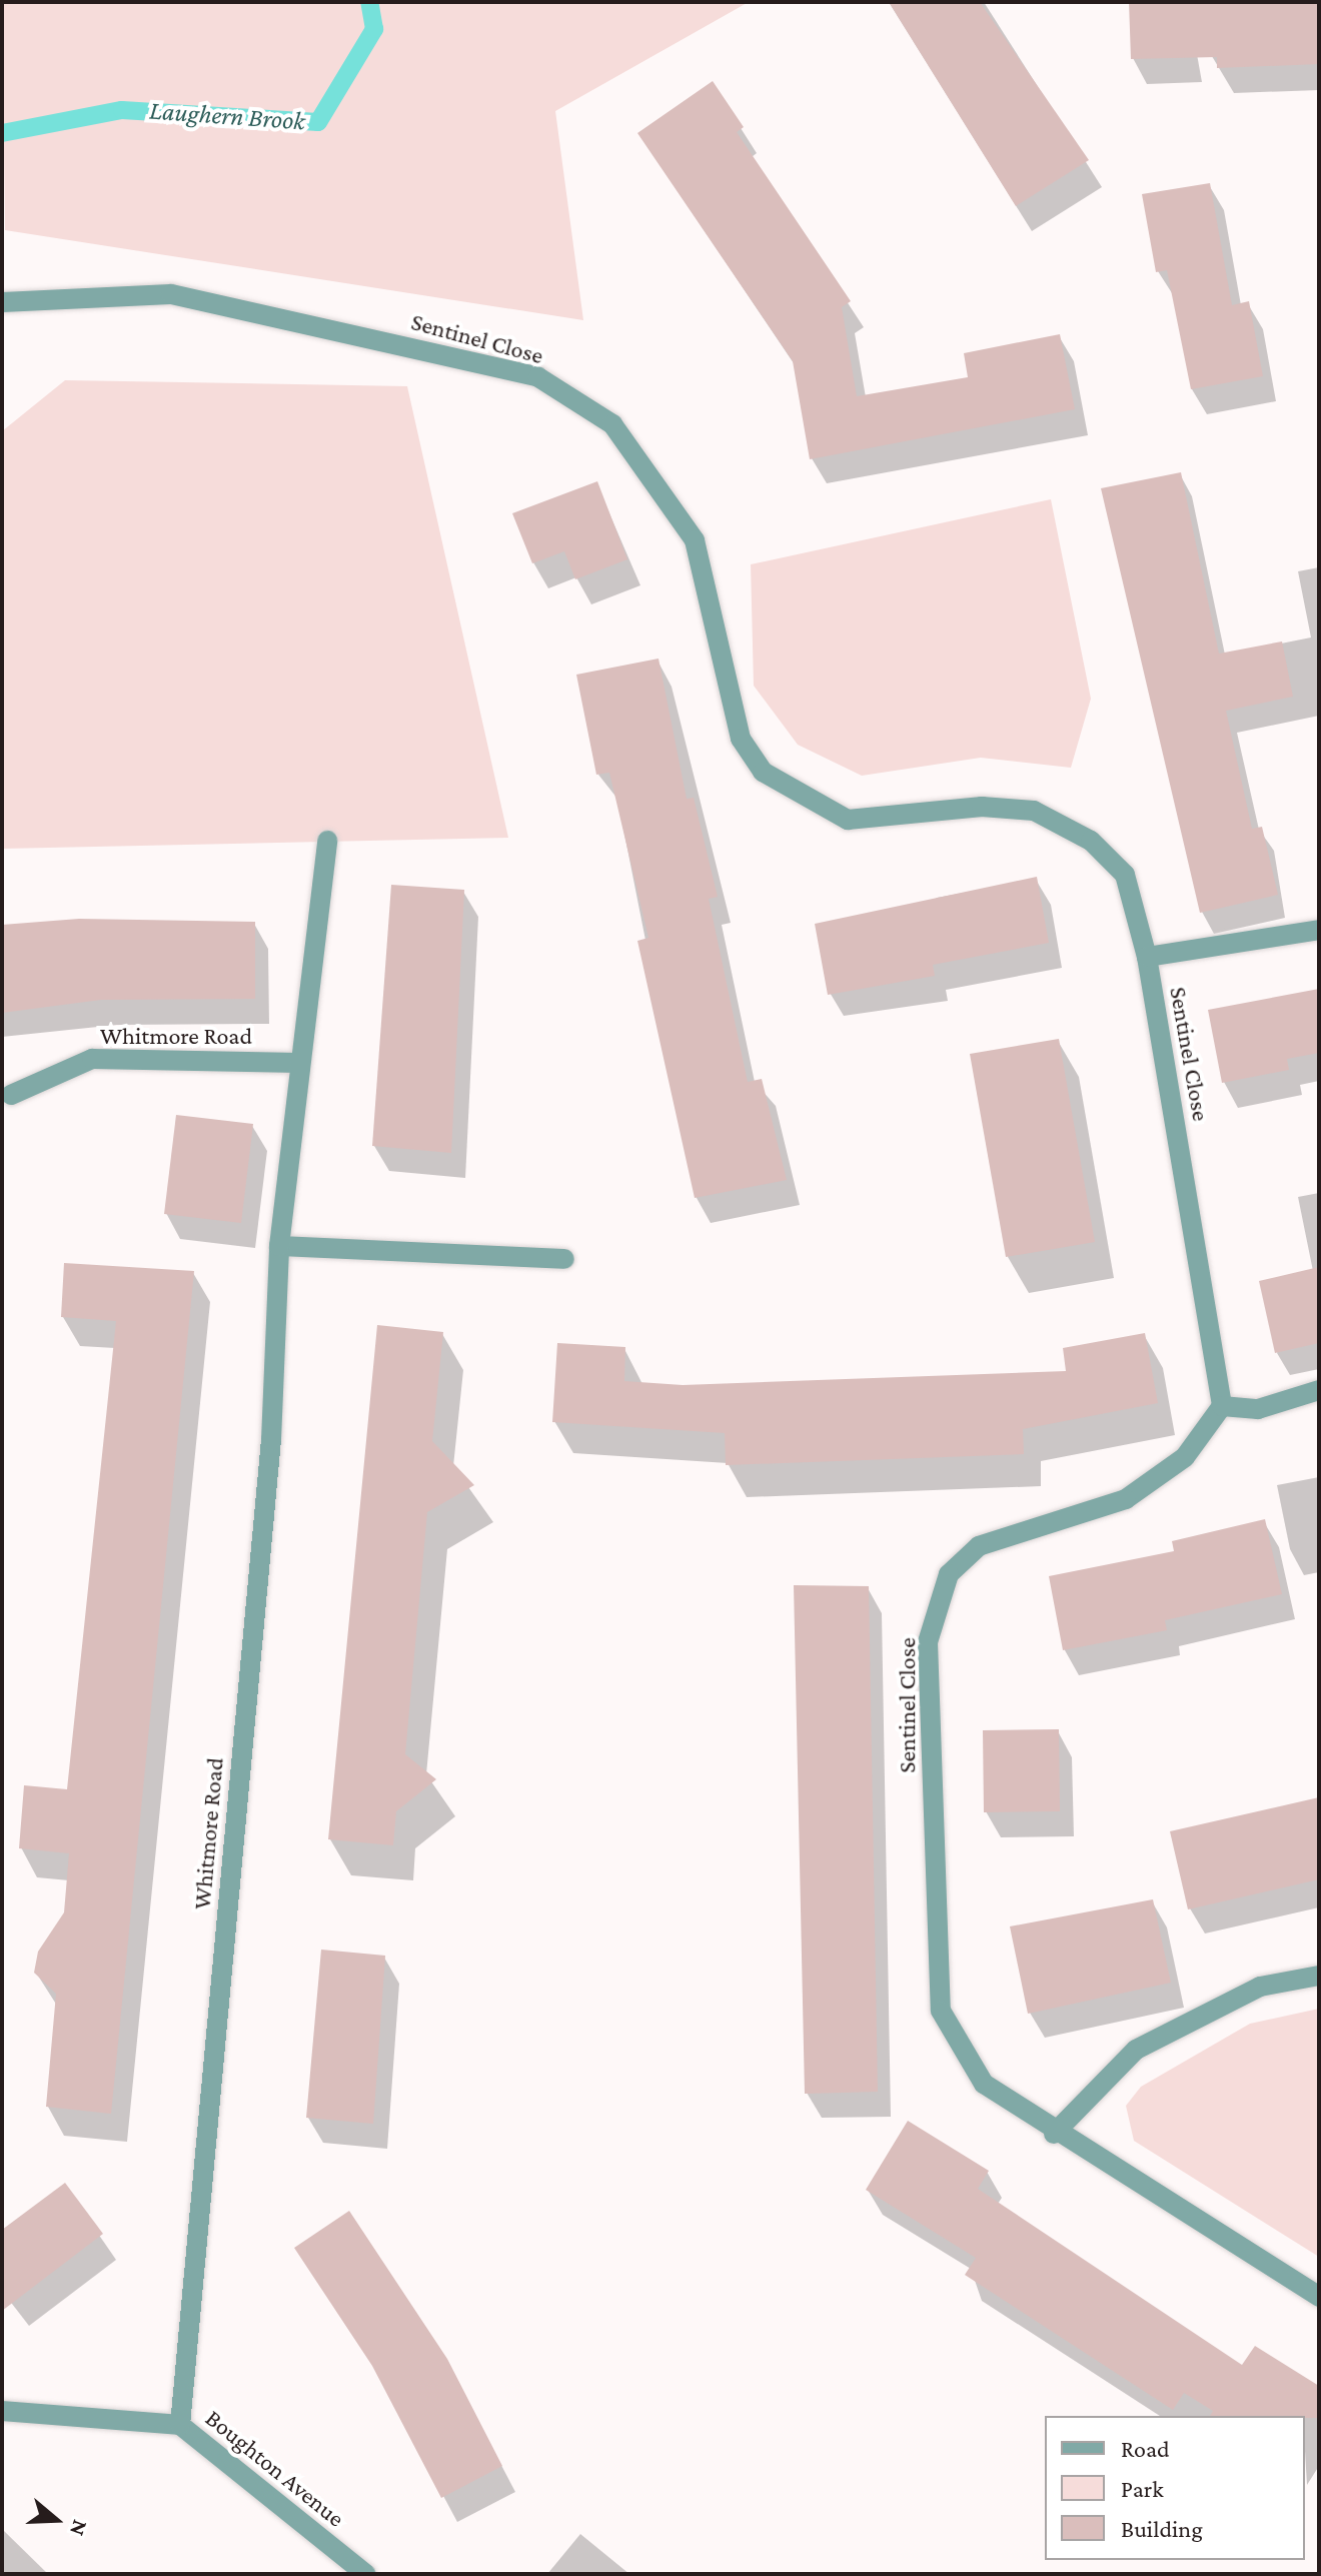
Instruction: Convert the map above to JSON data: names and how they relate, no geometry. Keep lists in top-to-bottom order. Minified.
{"streets":{"street":["Sentinel Close","Whitmore Road","Boughton Avenue"]},"crossings":[["Whitmore Road","Boughton Avenue"]],"water":["Laughern Brook"],"legend":["Road","Park","Building"],"north":"right"}
